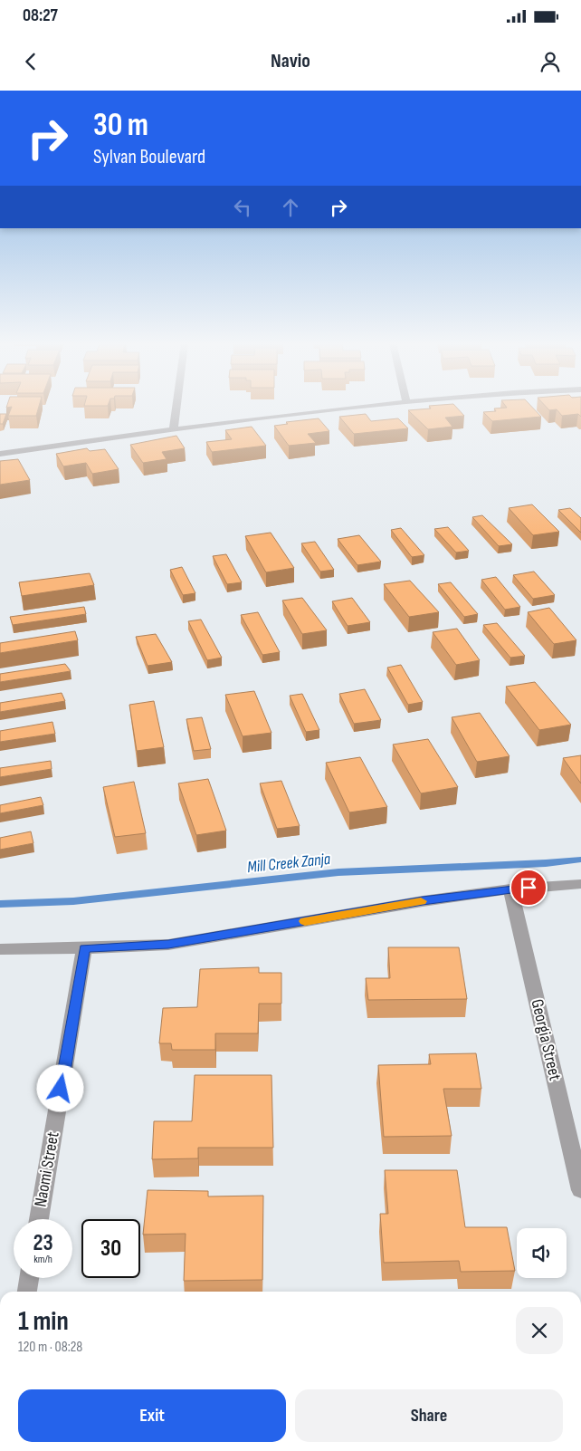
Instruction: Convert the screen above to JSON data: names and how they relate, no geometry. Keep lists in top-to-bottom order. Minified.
{"streets":{"street":["Georgia Street","Naomi Street"]},"water":["Mill Creek Zanja"],"page":{"status":"08:27","header":"Navio","turn":["30 m","Sylvan Boulevard"],"speed":"23 km/h","limit":"30","heading":["1 min","120 m · 08:28"],"buttons":["Exit","Share"]}}
